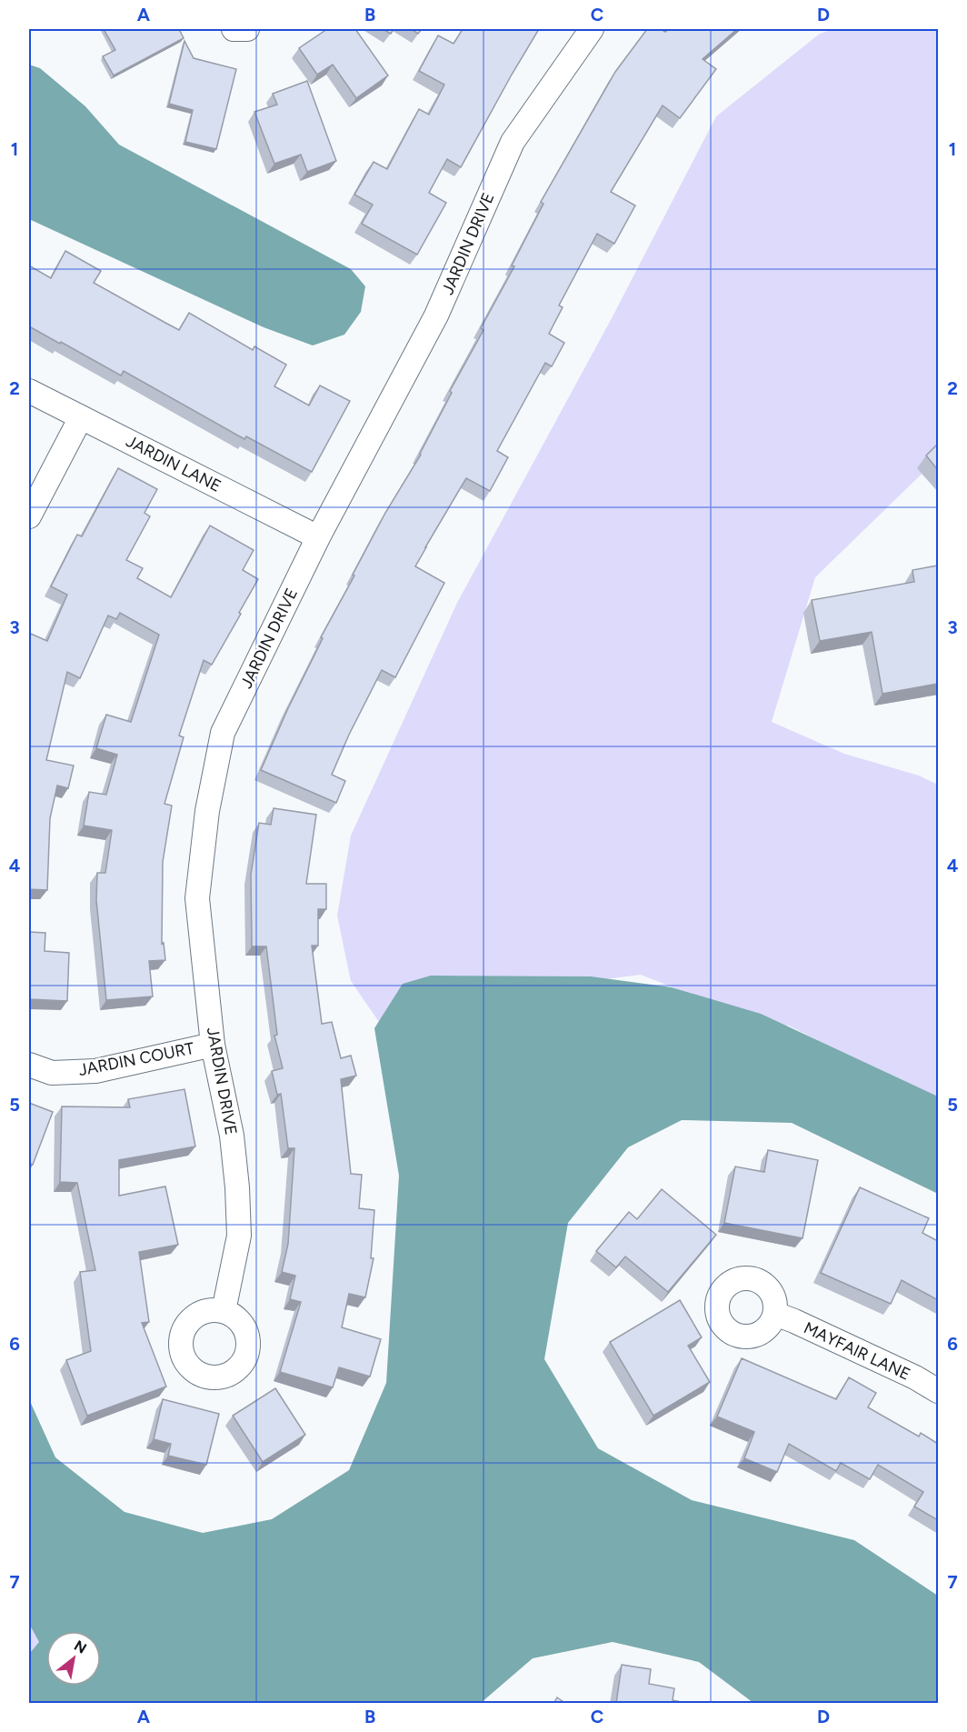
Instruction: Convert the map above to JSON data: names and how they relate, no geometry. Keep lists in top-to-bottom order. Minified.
{"streets":{"street":["JARDIN DRIVE","JARDIN LANE","JARDIN COURT","MAYFAIR LANE"]},"crossings":[["JARDIN DRIVE","JARDIN LANE"],["JARDIN DRIVE","JARDIN COURT"]],"north":"top right","grid":{"columns":["A","B","C","D"],"rows":["1","2","3","4","5","6","7"]}}
